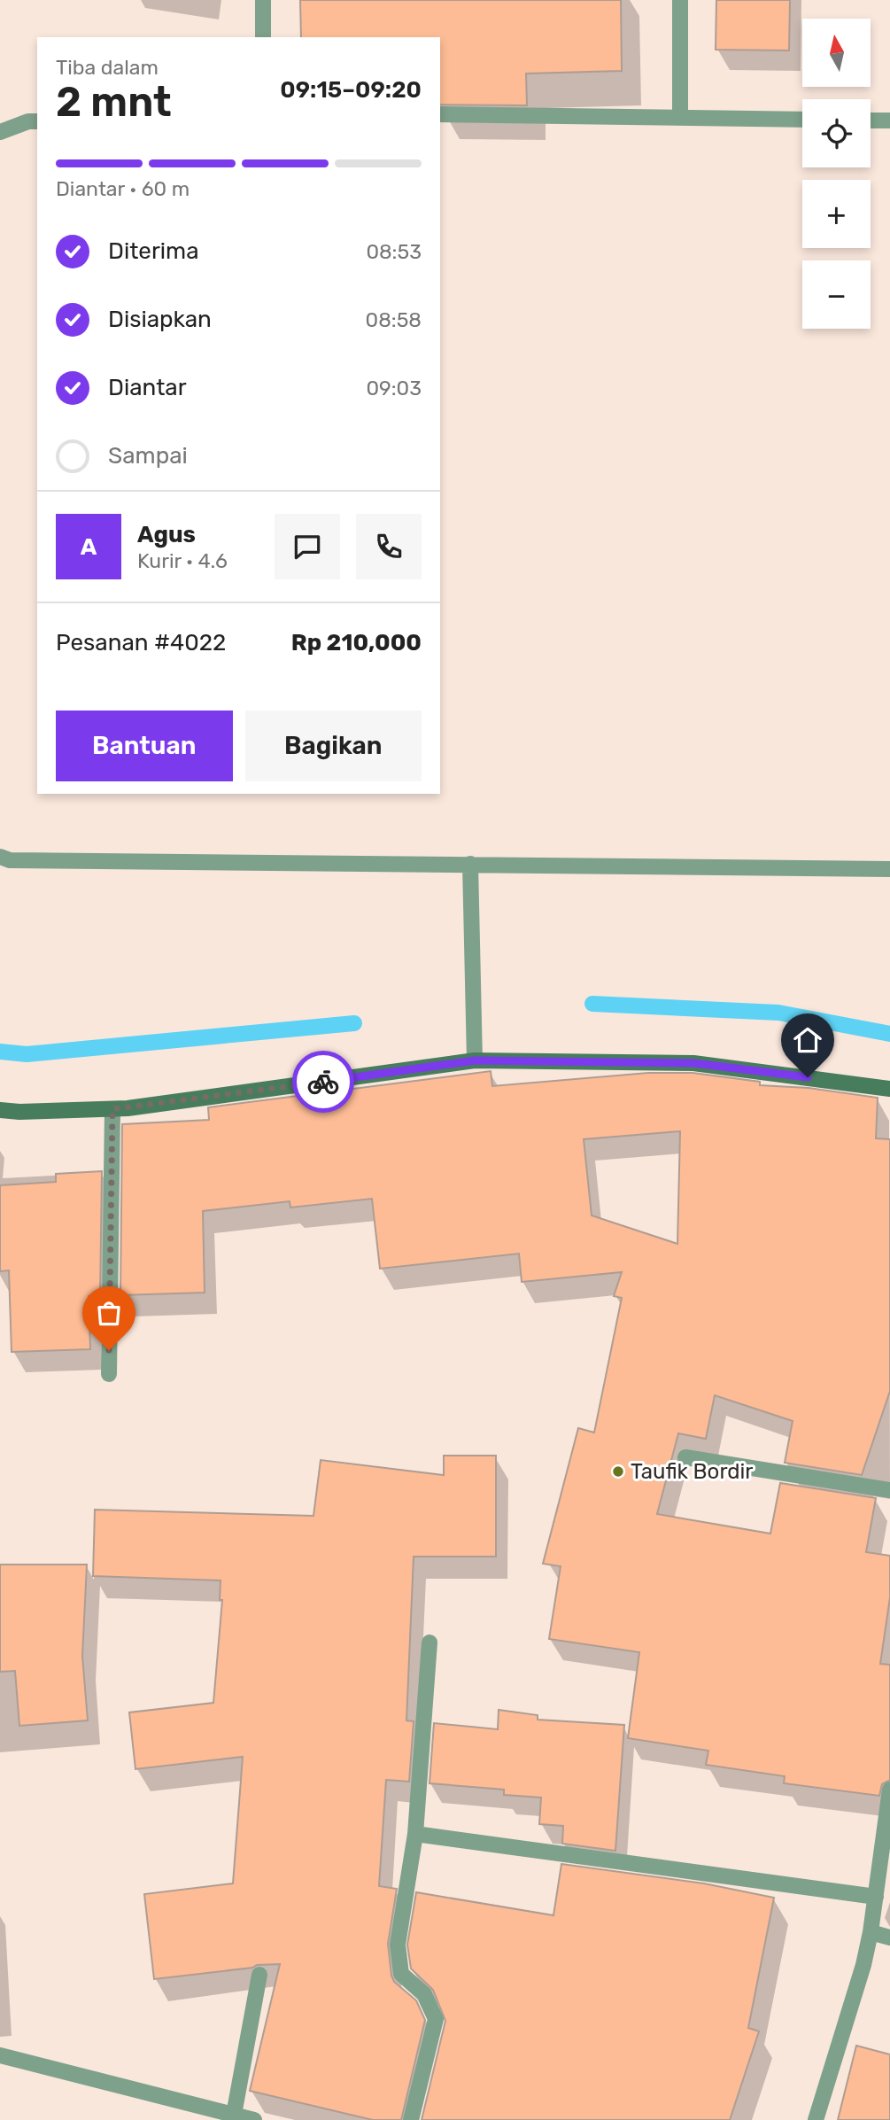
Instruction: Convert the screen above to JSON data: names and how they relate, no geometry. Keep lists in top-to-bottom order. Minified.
{"places":["Taufik Bordir"],"north":"top","page":{"map_buttons":["+","−"],"heading":["2 mnt","Tiba dalam","09:15–09:20"],"panel":["Agus","Kurir · 4.6","Pesanan #4022","Rp 210,000"],"bar":"Diantar · 60 m","list":[["Diterima","08:53"],["Disiapkan","08:58"],["Diantar","09:03"],"Sampai"],"round":"A","buttons":["Bantuan","Bagikan"]}}
